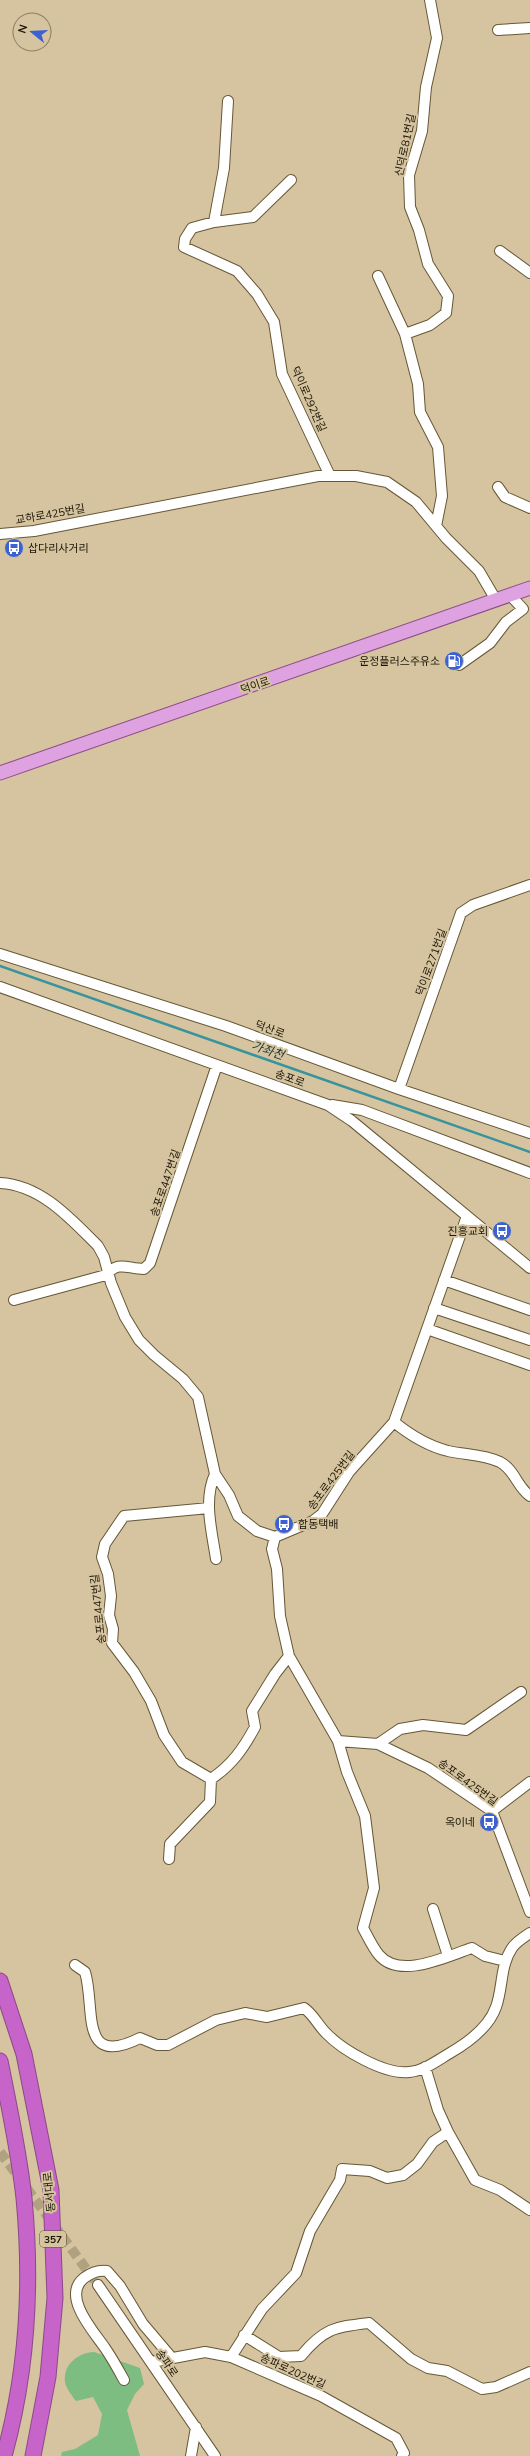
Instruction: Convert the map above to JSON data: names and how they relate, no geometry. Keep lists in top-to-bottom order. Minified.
{"streets":{"highway":["동서대로","357"],"main road":["덕이로"],"street":["신덕로81번길","덕이로292번길","교하로425번길","덕이로271번길","덕산로","송포로","송포로447번길","송포로425번길","송파로","송파로202번길"]},"crossings":[["덕이로292번길","교하로425번길"],["덕이로271번길","덕산로"],["송포로","송포로447번길"],["송포로","송포로425번길"],["송파로","송파로202번길"]],"water":["가좌천"],"places":{"bus stop":["삽다리사거리","진흥교회","합동택배","옥이네"],"fuel station":["운정플러스주유소"]},"north":"left"}
